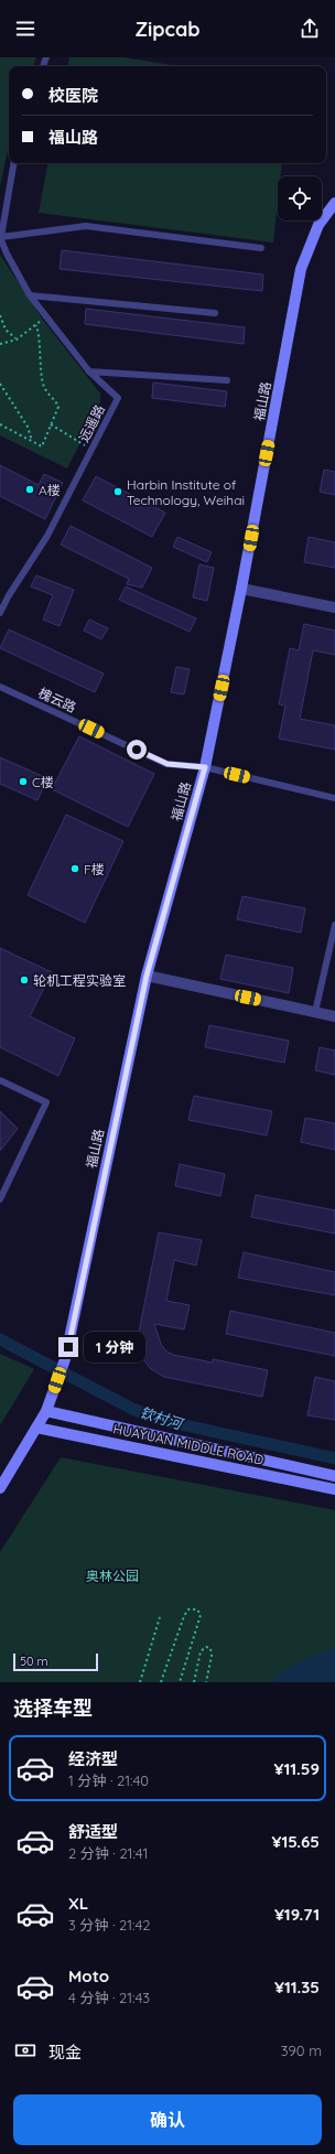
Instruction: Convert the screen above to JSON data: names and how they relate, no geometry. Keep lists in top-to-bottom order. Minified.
{"streets":{"main road":["福山路","HUAYUAN MIDDLE ROAD"],"lane":["远遥路","槐云路"]},"crossings":[["福山路","槐云路"],["福山路","HUAYUAN MIDDLE ROAD"]],"water":["钦村河"],"parks":["奥林公园"],"places":["A楼","Harbin Institute of Technology, Weihai","C楼","F楼","轮机工程实验室"],"scale_bar":"50 m","page":{"header":"Zipcab","banner":["校医院","福山路"],"bubble":"1 分钟","scale":"50 m","heading":"选择车型","list":[{"name":"经济型","note":"1 分钟 · 21:40","value":"¥11.59"},{"name":"舒适型","note":"2 分钟 · 21:41","value":"¥15.65"},{"name":"XL","note":"3 分钟 · 21:42","value":"¥19.71"},{"name":"Moto","note":"4 分钟 · 21:43","value":"¥11.35"}],"pay":["现金","390 m"],"buttons":"确认"}}
